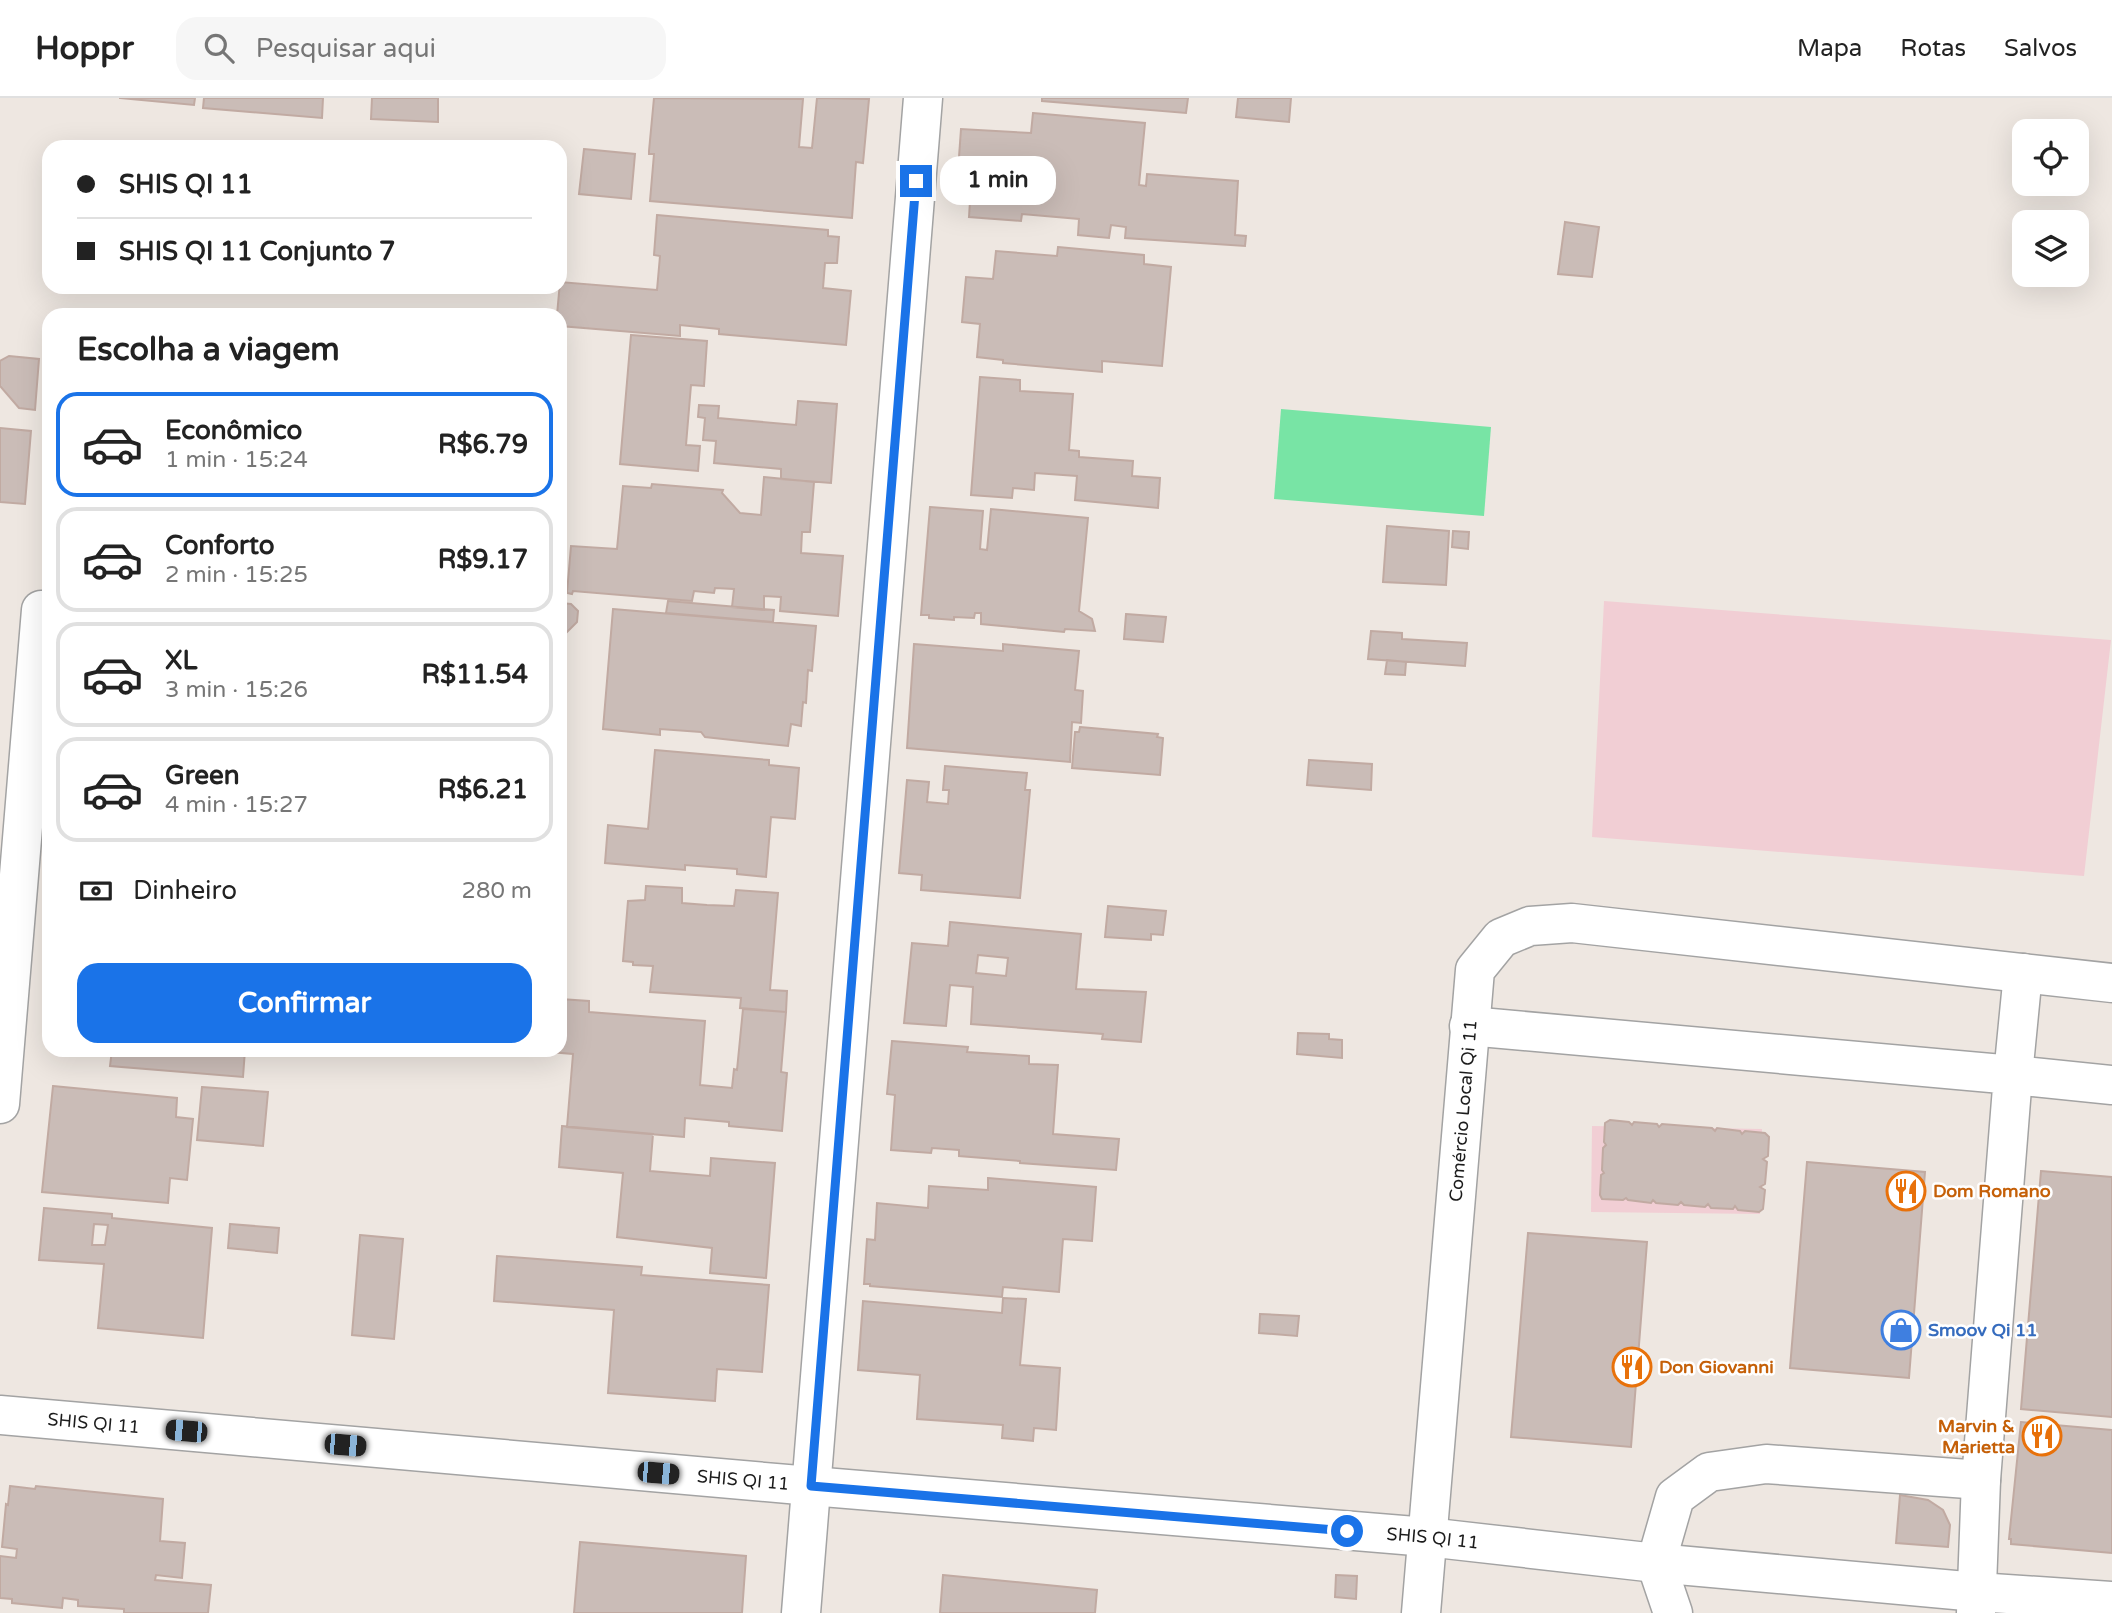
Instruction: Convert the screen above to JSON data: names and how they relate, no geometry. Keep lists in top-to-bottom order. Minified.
{"streets":{"street":["Comércio Local Qi 11","SHIS QI 11"]},"crossings":[["Comércio Local Qi 11","SHIS QI 11"]],"places":{"restaurant":["Dom Romano","Don Giovanni","Marvin & Marietta"],"shop":["Smoov Qi 11"]},"page":{"header":"Hoppr","search":"Pesquisar aqui","nav":["Mapa","Rotas","Salvos"],"banner":["SHIS QI 11","SHIS QI 11 Conjunto 7"],"bubble":"1 min","heading":"Escolha a viagem","list":[{"name":"Econômico","note":"1 min · 15:24","value":"R$6.79"},{"name":"Conforto","note":"2 min · 15:25","value":"R$9.17"},{"name":"XL","note":"3 min · 15:26","value":"R$11.54"},{"name":"Green","note":"4 min · 15:27","value":"R$6.21"}],"pay":["Dinheiro","280 m"],"buttons":"Confirmar"}}
